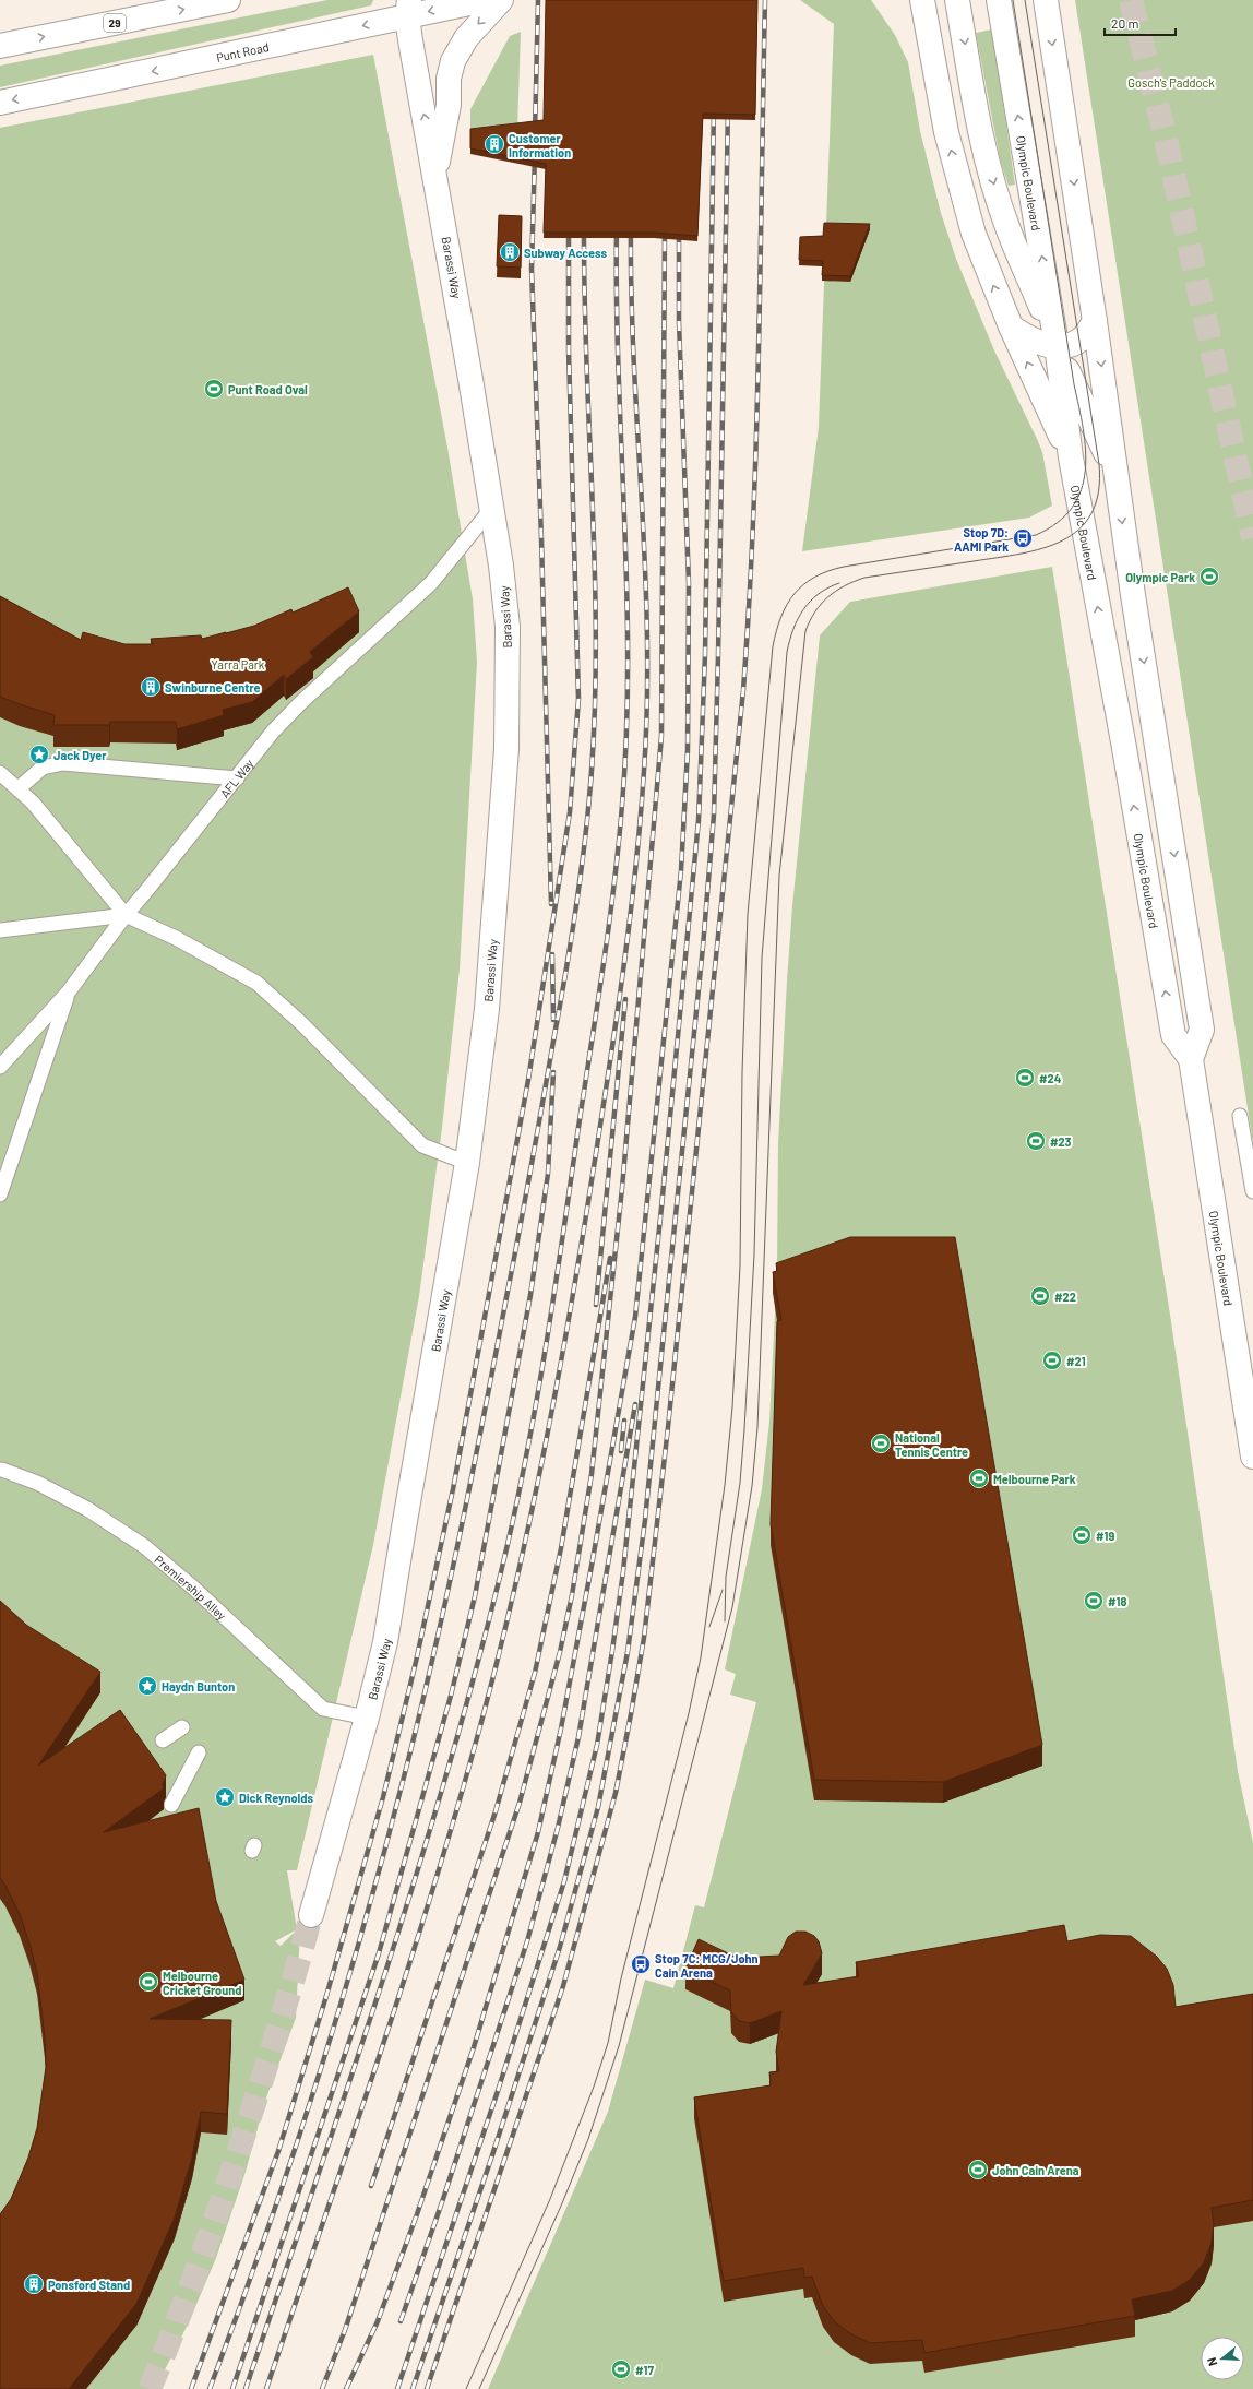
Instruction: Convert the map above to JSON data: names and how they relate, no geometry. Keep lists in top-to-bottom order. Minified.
{"streets":{"main road":["29","Punt Road","Olympic Boulevard","Barassi Way"],"street":["AFL Way","Premiership Alley"]},"crossings":[["Punt Road","Barassi Way"],["Barassi Way","AFL Way"],["Barassi Way","Premiership Alley"]],"parks":["Gosch's Paddock","Yarra Park"],"places":{"building":["Customer Information","Subway Access","Swinburne Centre","Ponsford Stand"],"sports":["Punt Road Oval","Olympic Park","#24","#23","#22","#21","National Tennis Centre","Melbourne Park","#19","#18","Melbourne Cricket Ground","John Cain Arena","#17"],"bus stop":["Stop 7D: AAMI Park","Stop 7C: MCG/John Cain Arena"],"place":["Jack Dyer","Haydn Bunton","Dick Reynolds"]},"scale_bar":"20 m","north":"left"}
